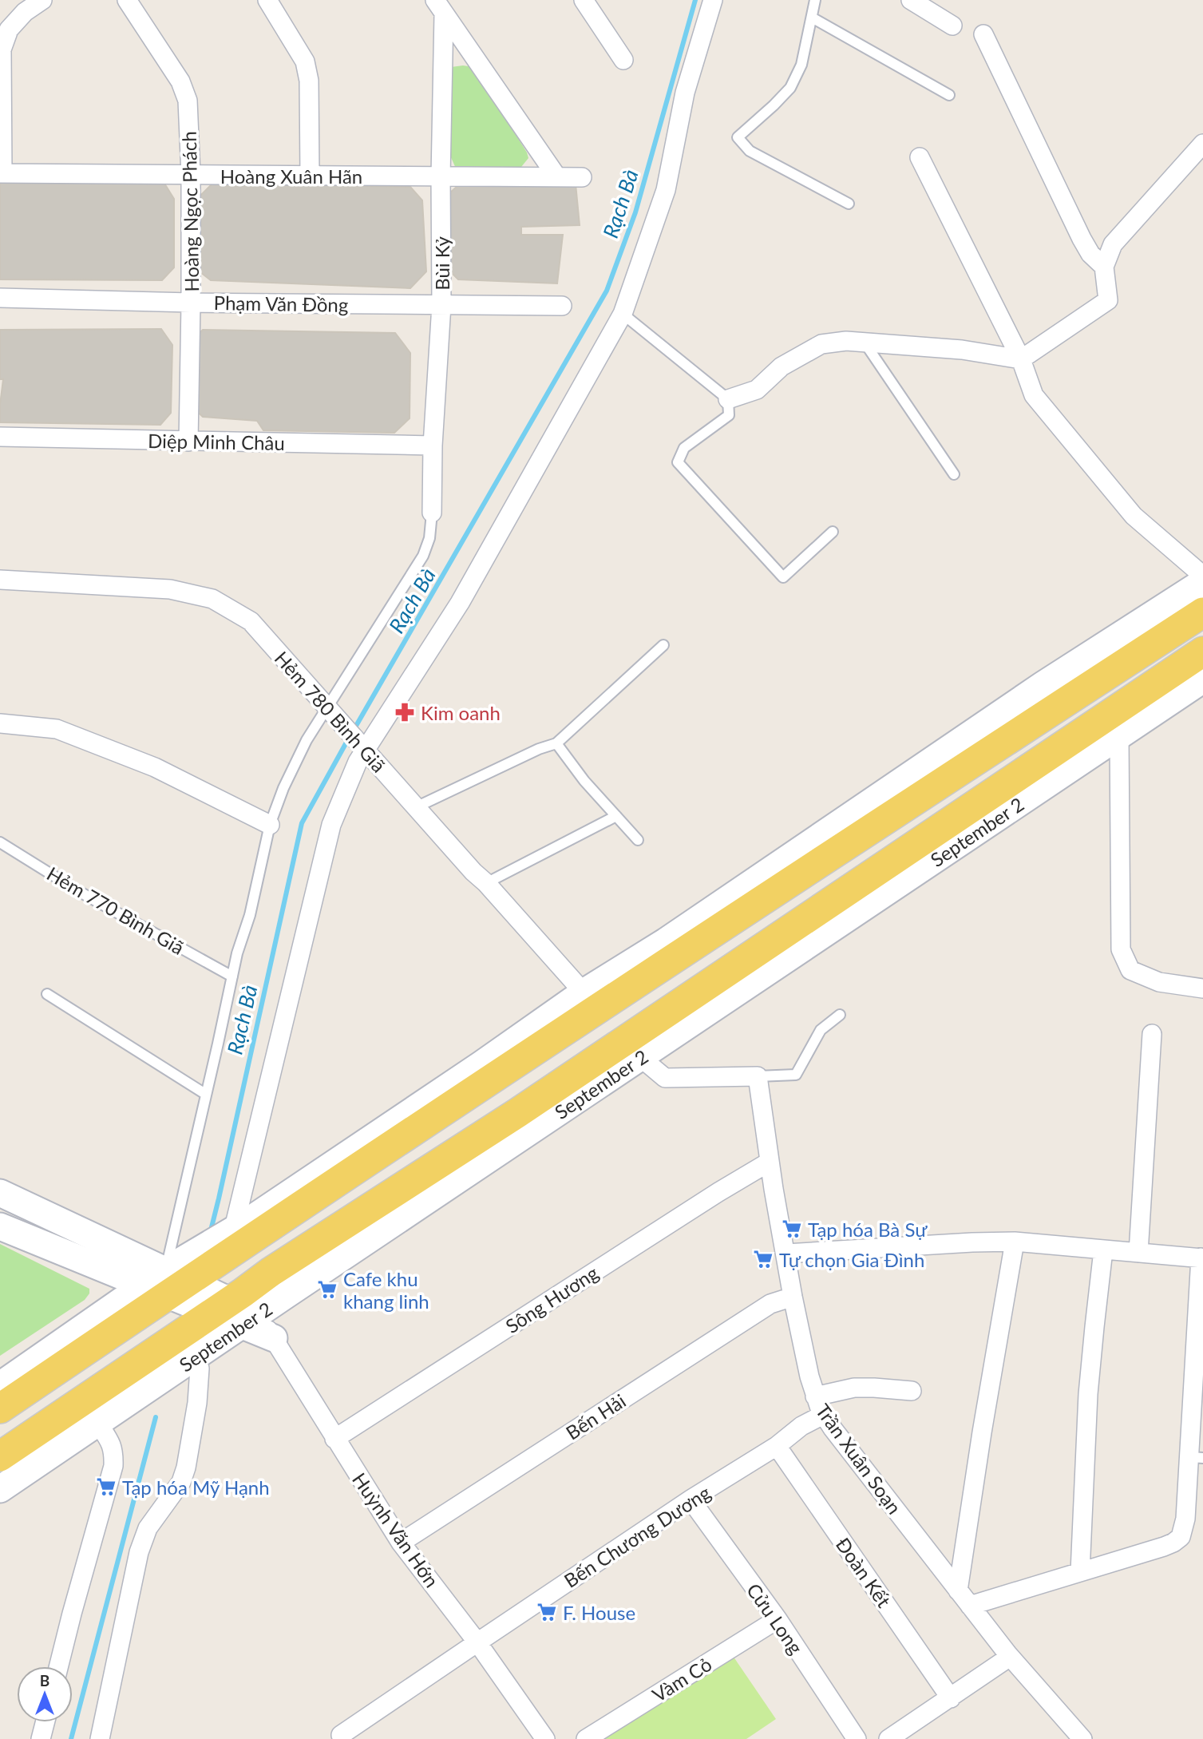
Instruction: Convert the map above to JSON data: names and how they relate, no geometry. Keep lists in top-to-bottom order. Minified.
{"streets":{"main road":["September 2"],"street":["Hoàng Xuân Hãn","Hoàng Ngọc Phách","Bùi Kỷ","Phạm Văn Đồng","Diệp Minh Châu","Hẻm 780 Bình Giã","Sông Hương","Bến Hải","Trần Xuân Soạn","Huỳnh Văn Hớn","Bến Chương Dương","Đoàn Kết","Cửu Long","Vàm Cỏ"],"lane":["Hẻm 770 Bình Giã"]},"crossings":[["Hoàng Xuân Hãn","Hoàng Ngọc Phách"],["Hoàng Xuân Hãn","Bùi Kỷ"],["Hoàng Ngọc Phách","Phạm Văn Đồng"],["Hoàng Ngọc Phách","Diệp Minh Châu"],["Bùi Kỷ","Phạm Văn Đồng"],["Bùi Kỷ","Diệp Minh Châu"],["Sông Hương","Trần Xuân Soạn"],["Sông Hương","Huỳnh Văn Hớn"],["Bến Hải","Trần Xuân Soạn"],["Bến Hải","Huỳnh Văn Hớn"],["Trần Xuân Soạn","Bến Chương Dương"],["Huỳnh Văn Hớn","Bến Chương Dương"],["Bến Chương Dương","Đoàn Kết"],["Bến Chương Dương","Cửu Long"],["Cửu Long","Vàm Cỏ"]],"water":["Rạch Bà"],"places":{"pharmacy":["Kim oanh"],"supermarket":["Tạp hóa Bà Sự","Tự chọn Gia Đình","Cafe khu khang linh","Tạp hóa Mỹ Hạnh","F. House"]},"north":"top"}
